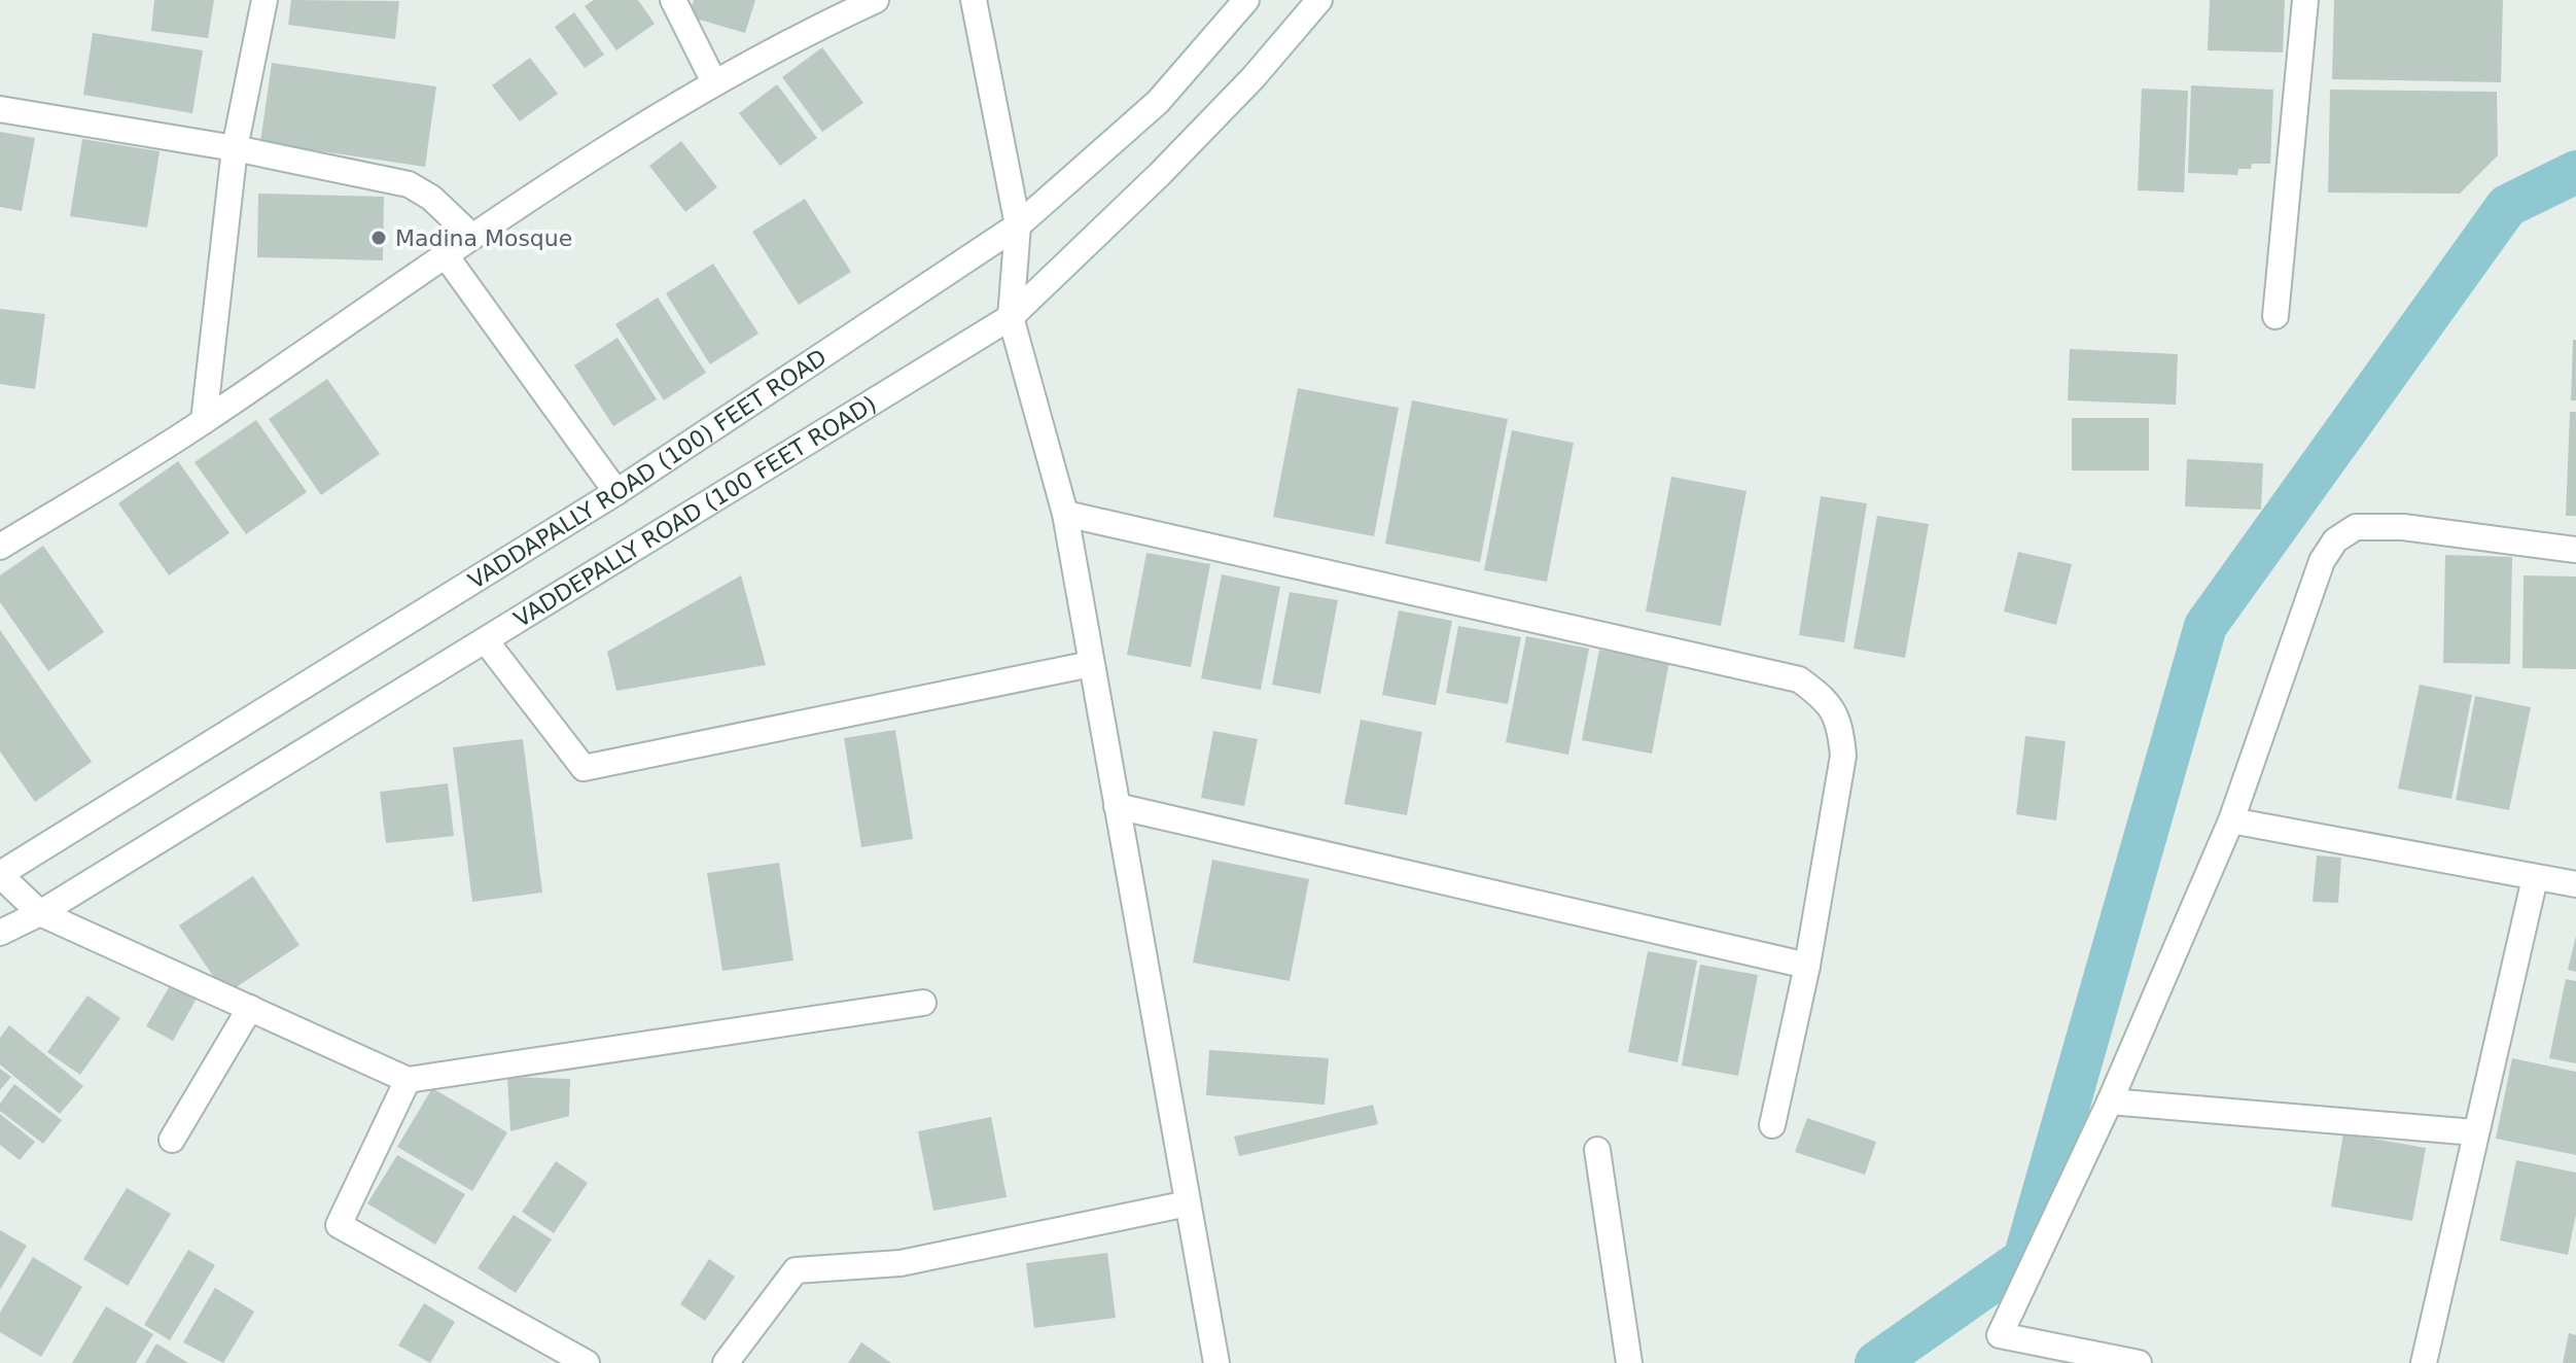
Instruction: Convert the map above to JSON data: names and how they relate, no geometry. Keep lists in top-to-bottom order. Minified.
{"streets":{"street":["VADDAPALLY ROAD (100) FEET ROAD","VADDEPALLY ROAD (100 FEET ROAD)"]},"places":["Madina Mosque"]}
